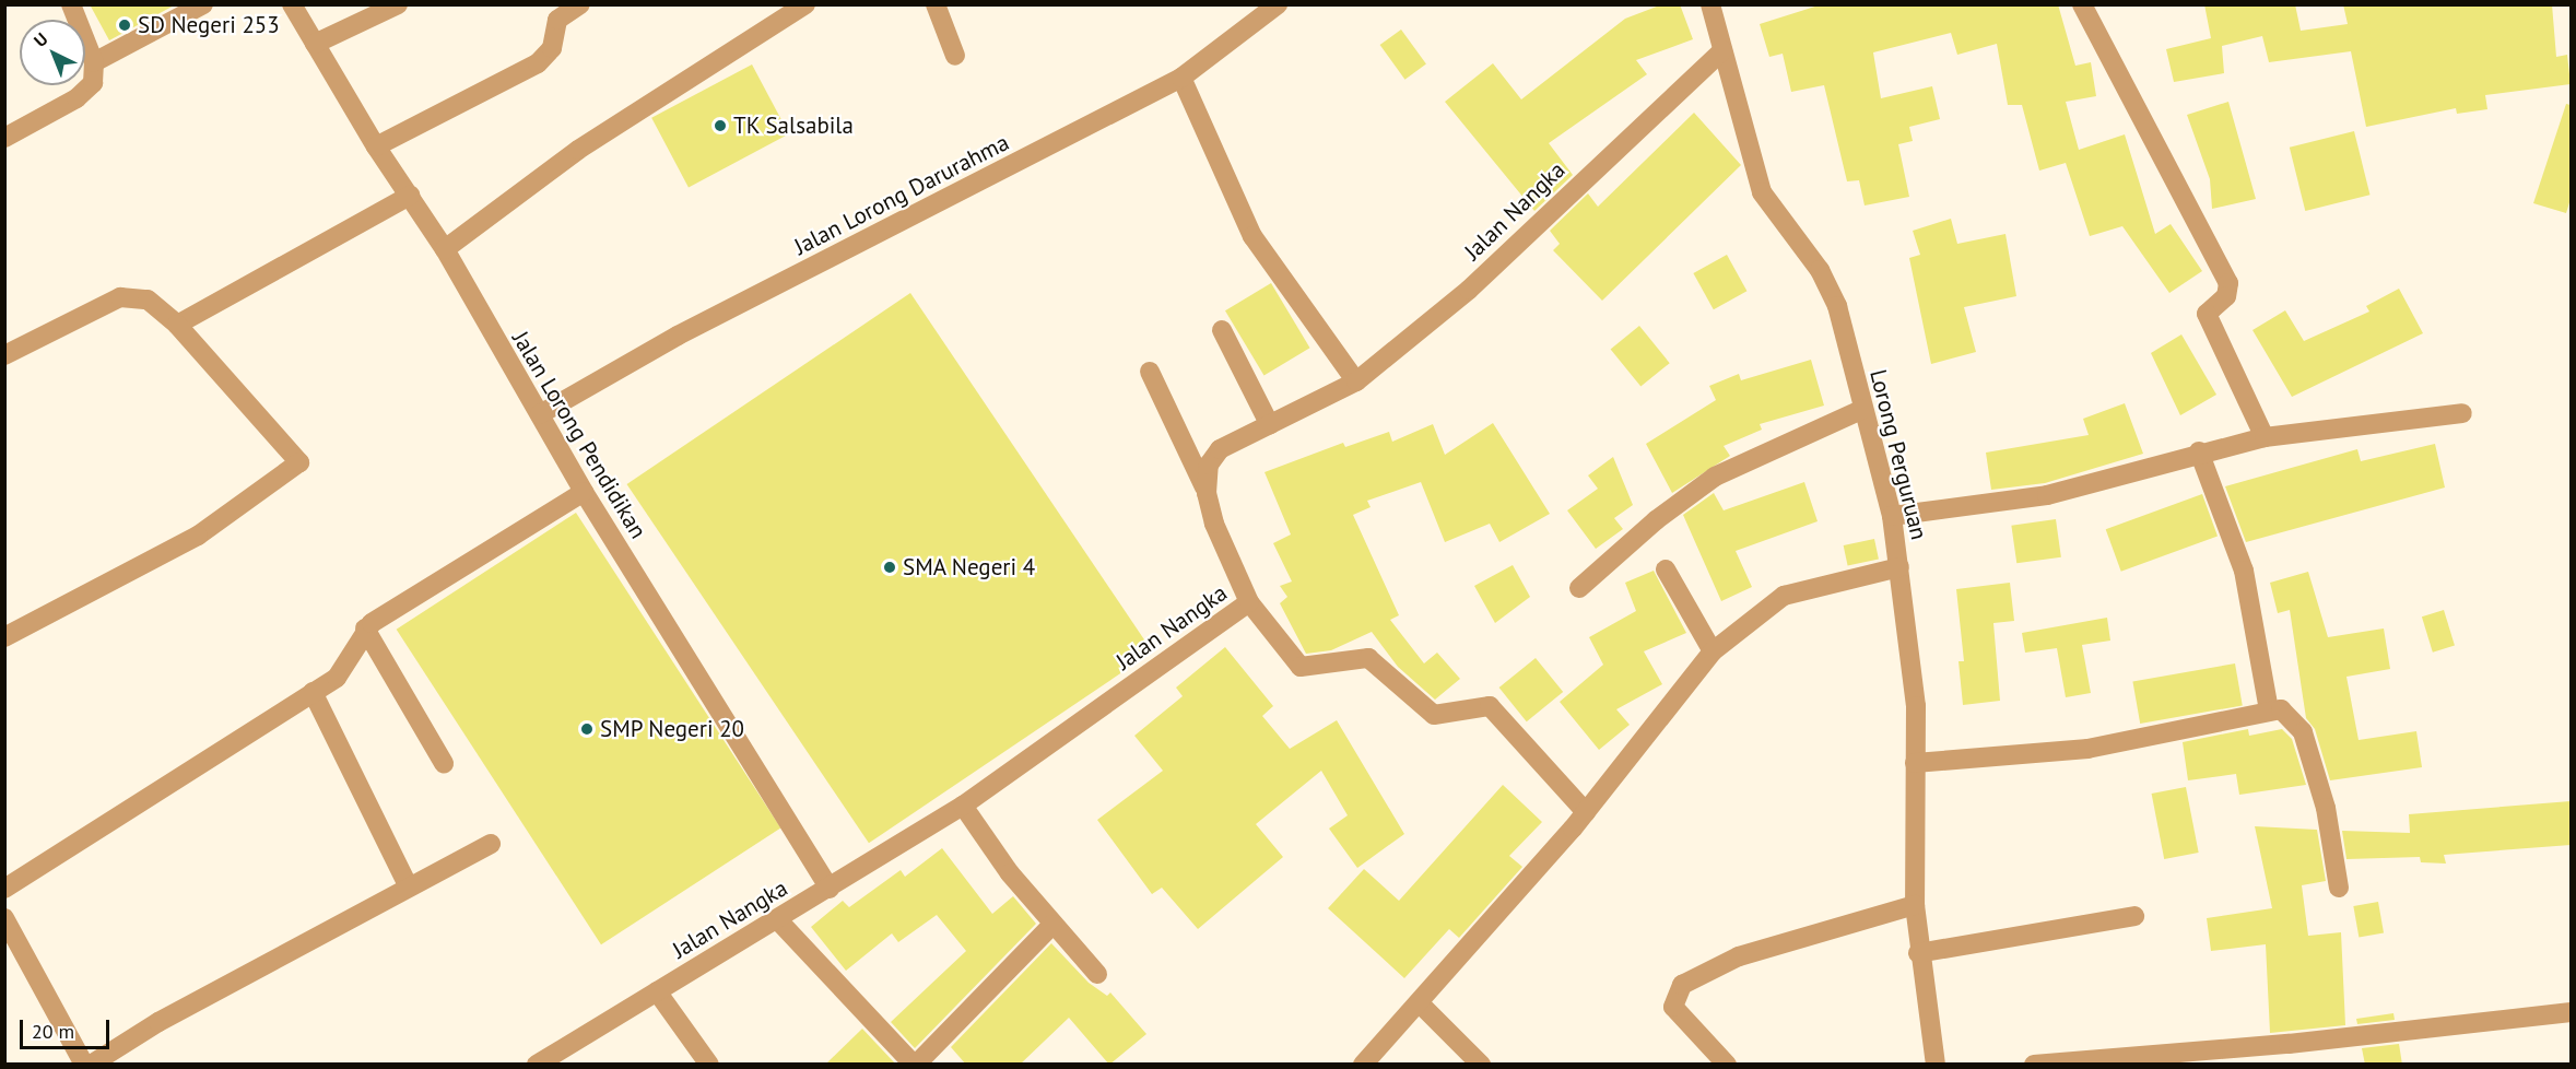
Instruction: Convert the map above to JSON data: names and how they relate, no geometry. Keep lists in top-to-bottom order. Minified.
{"streets":{"street":["Jalan Lorong Darurahma","Jalan Nangka","Jalan Lorong Pendidikan","Lorong Perguruan"]},"crossings":[["Jalan Lorong Darurahma","Jalan Lorong Pendidikan"],["Jalan Nangka","Jalan Lorong Pendidikan"],["Jalan Nangka","Lorong Perguruan"]],"places":["SD Negeri 253","TK Salsabila","SMA Negeri 4","SMP Negeri 20"],"scale_bar":"20 m","north":"top left"}
